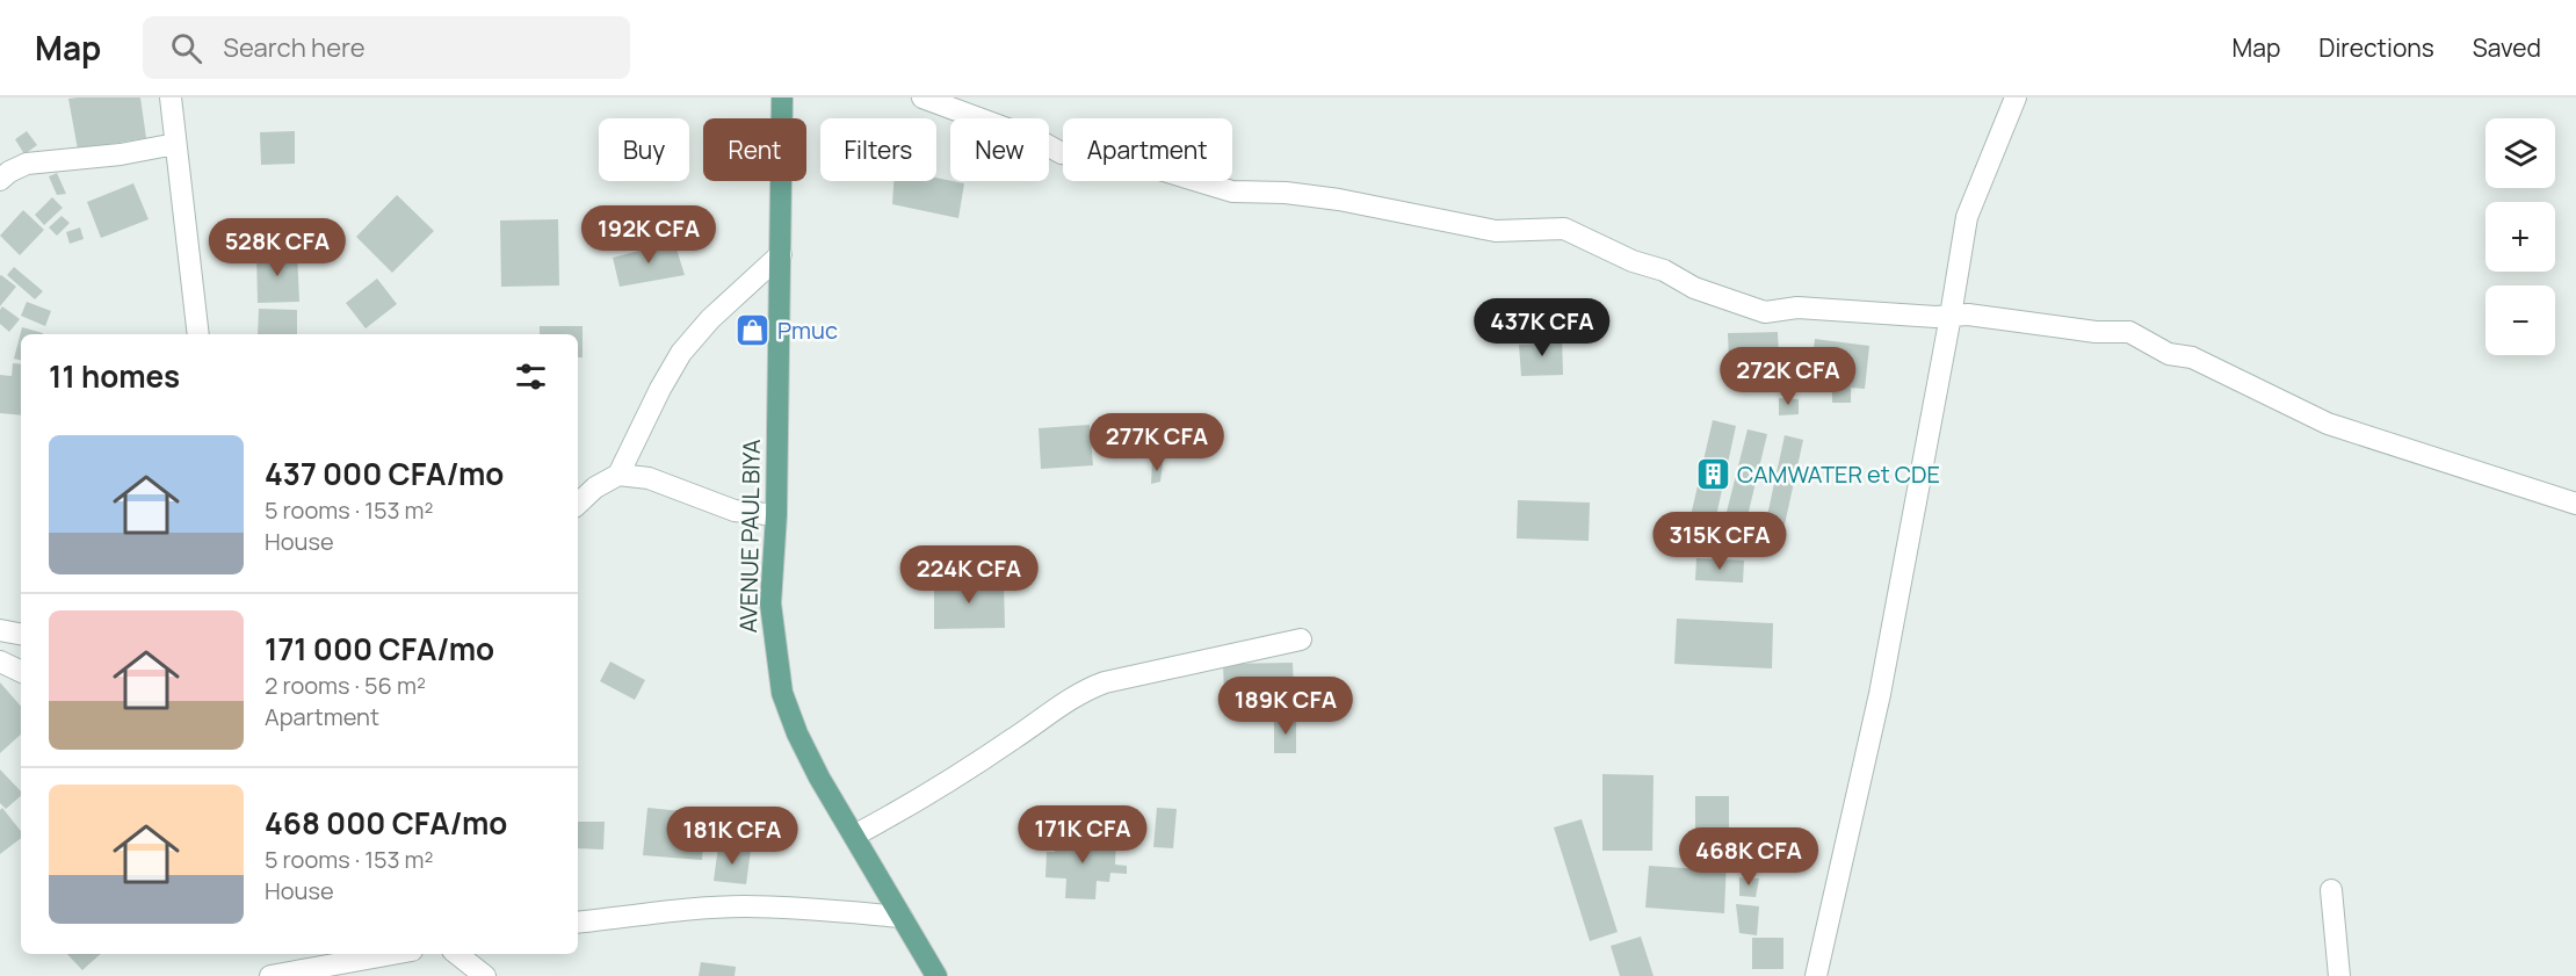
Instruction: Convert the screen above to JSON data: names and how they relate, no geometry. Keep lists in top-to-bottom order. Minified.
{"streets":{"main road":["AVENUE PAUL BIYA"]},"places":{"shop":["Pmuc"],"building":["CAMWATER et CDE"]},"page":{"header":"Map","search":"Search here","nav":["Map","Directions","Saved"],"map_buttons":["+","−"],"chip":["Buy","Rent","Filters","New","Apartment"],"price":["192K CFA","528K CFA","437K CFA","272K CFA","277K CFA","315K CFA","224K CFA","189K CFA","171K CFA","181K CFA","468K CFA"],"heading":"11 homes","list":[{"name":"437 000 CFA/mo","note":"5 rooms · 153 m² · House"},{"name":"171 000 CFA/mo","note":"2 rooms · 56 m² · Apartment"},{"name":"468 000 CFA/mo","note":"5 rooms · 153 m² · House"}]}}
